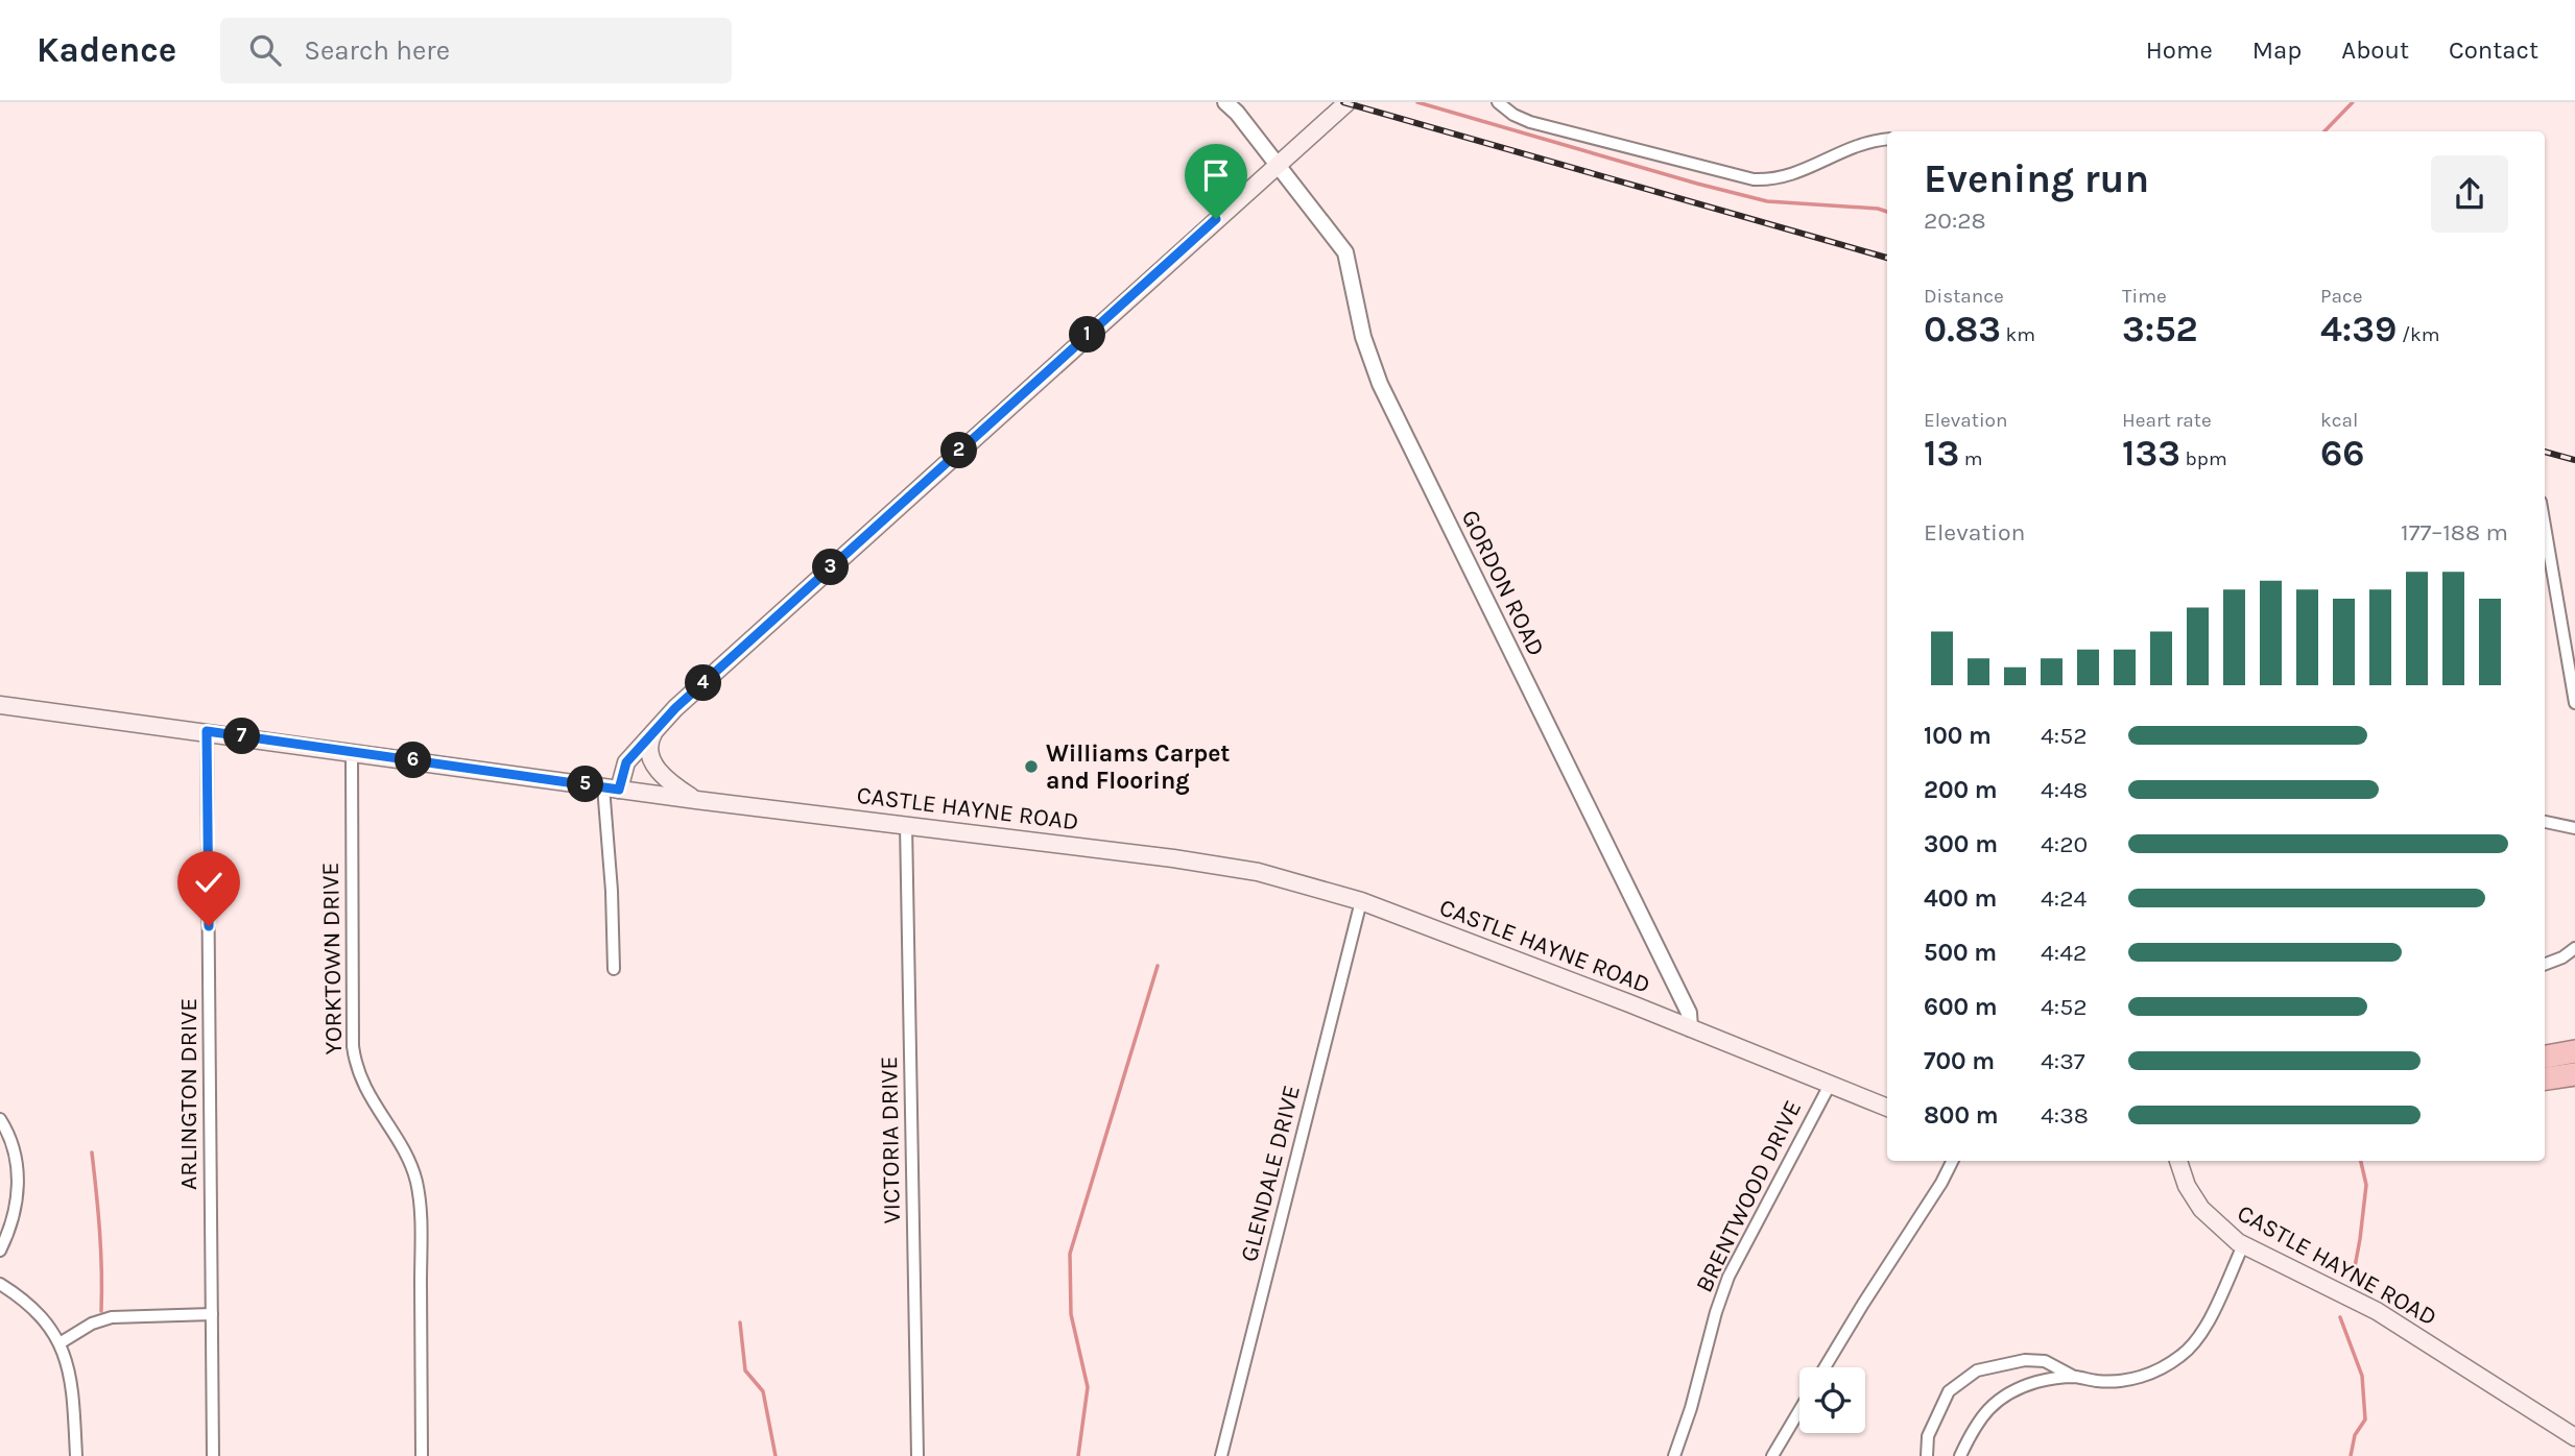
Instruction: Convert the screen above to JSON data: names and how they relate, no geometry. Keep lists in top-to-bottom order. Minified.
{"streets":{"main road":["CASTLE HAYNE ROAD"],"street":["GORDON ROAD","YORKTOWN DRIVE","ARLINGTON DRIVE","VICTORIA DRIVE","GLENDALE DRIVE","BRENTWOOD DRIVE"]},"crossings":[["GORDON ROAD","CASTLE HAYNE ROAD"],["CASTLE HAYNE ROAD","YORKTOWN DRIVE"],["CASTLE HAYNE ROAD","ARLINGTON DRIVE"],["CASTLE HAYNE ROAD","VICTORIA DRIVE"],["CASTLE HAYNE ROAD","GLENDALE DRIVE"],["CASTLE HAYNE ROAD","BRENTWOOD DRIVE"]],"places":["Williams Carpet and Flooring"],"page":{"header":"Kadence","search":"Search here","nav":["Home","Map","About","Contact"],"heading":["Evening run","20:28"],"stats":[["Distance","0.83 km"],["Time","3:52"],["Pace","4:39 /km"],["Elevation","13 m"],["Heart rate","133 bpm"],["kcal","66"]],"pins":["1","2","3","4","7","6","5"],"chart":["Elevation","177–188 m"],"list":[{"name":"100 m","note":"4:52"},{"name":"200 m","note":"4:48"},{"name":"300 m","note":"4:20"},{"name":"400 m","note":"4:24"},{"name":"500 m","note":"4:42"},{"name":"600 m","note":"4:52"},{"name":"700 m","note":"4:37"},{"name":"800 m","note":"4:38"}]}}
